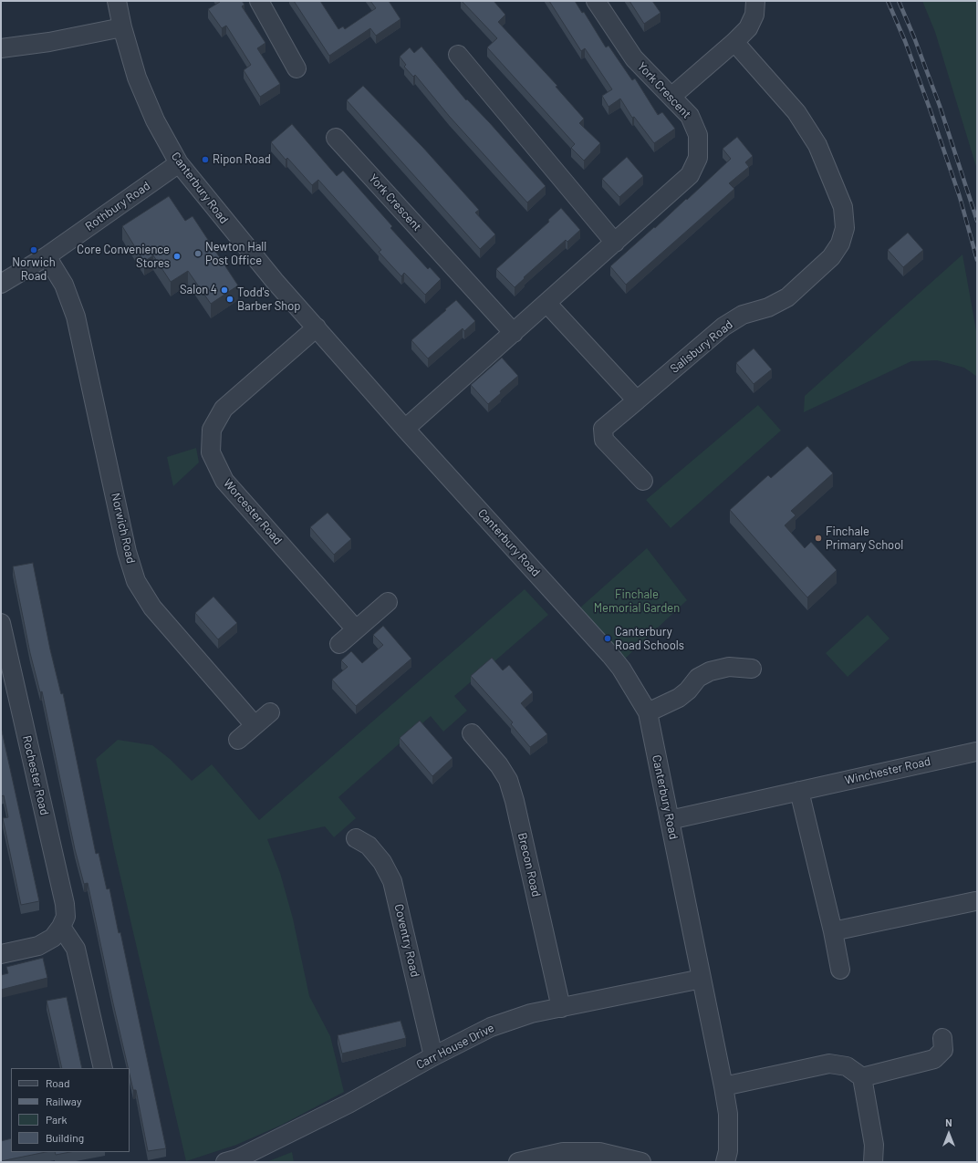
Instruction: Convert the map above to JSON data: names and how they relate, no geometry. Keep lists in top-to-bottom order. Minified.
{"streets":{"street":["York Crescent","Canterbury Road","Rothbury Road","Salisbury Road","Worcester Road","Norwich Road","Winchester Road","Rochester Road","Brecon Road","Coventry Road","Carr House Drive"]},"crossings":[["York Crescent","Canterbury Road"],["Canterbury Road","Rothbury Road"],["Canterbury Road","Worcester Road"],["Canterbury Road","Winchester Road"],["Canterbury Road","Carr House Drive"],["Rothbury Road","Norwich Road"],["Brecon Road","Carr House Drive"],["Coventry Road","Carr House Drive"]],"parks":["Finchale Memorial Garden"],"places":["Ripon Road","Norwich Road","Newton Hall Post Office","Core Convenience Stores","Salon 4","Todd's Barber Shop","Finchale Primary School","Canterbury Road Schools"],"legend":["Road","Railway","Park","Building"],"north":"top"}
